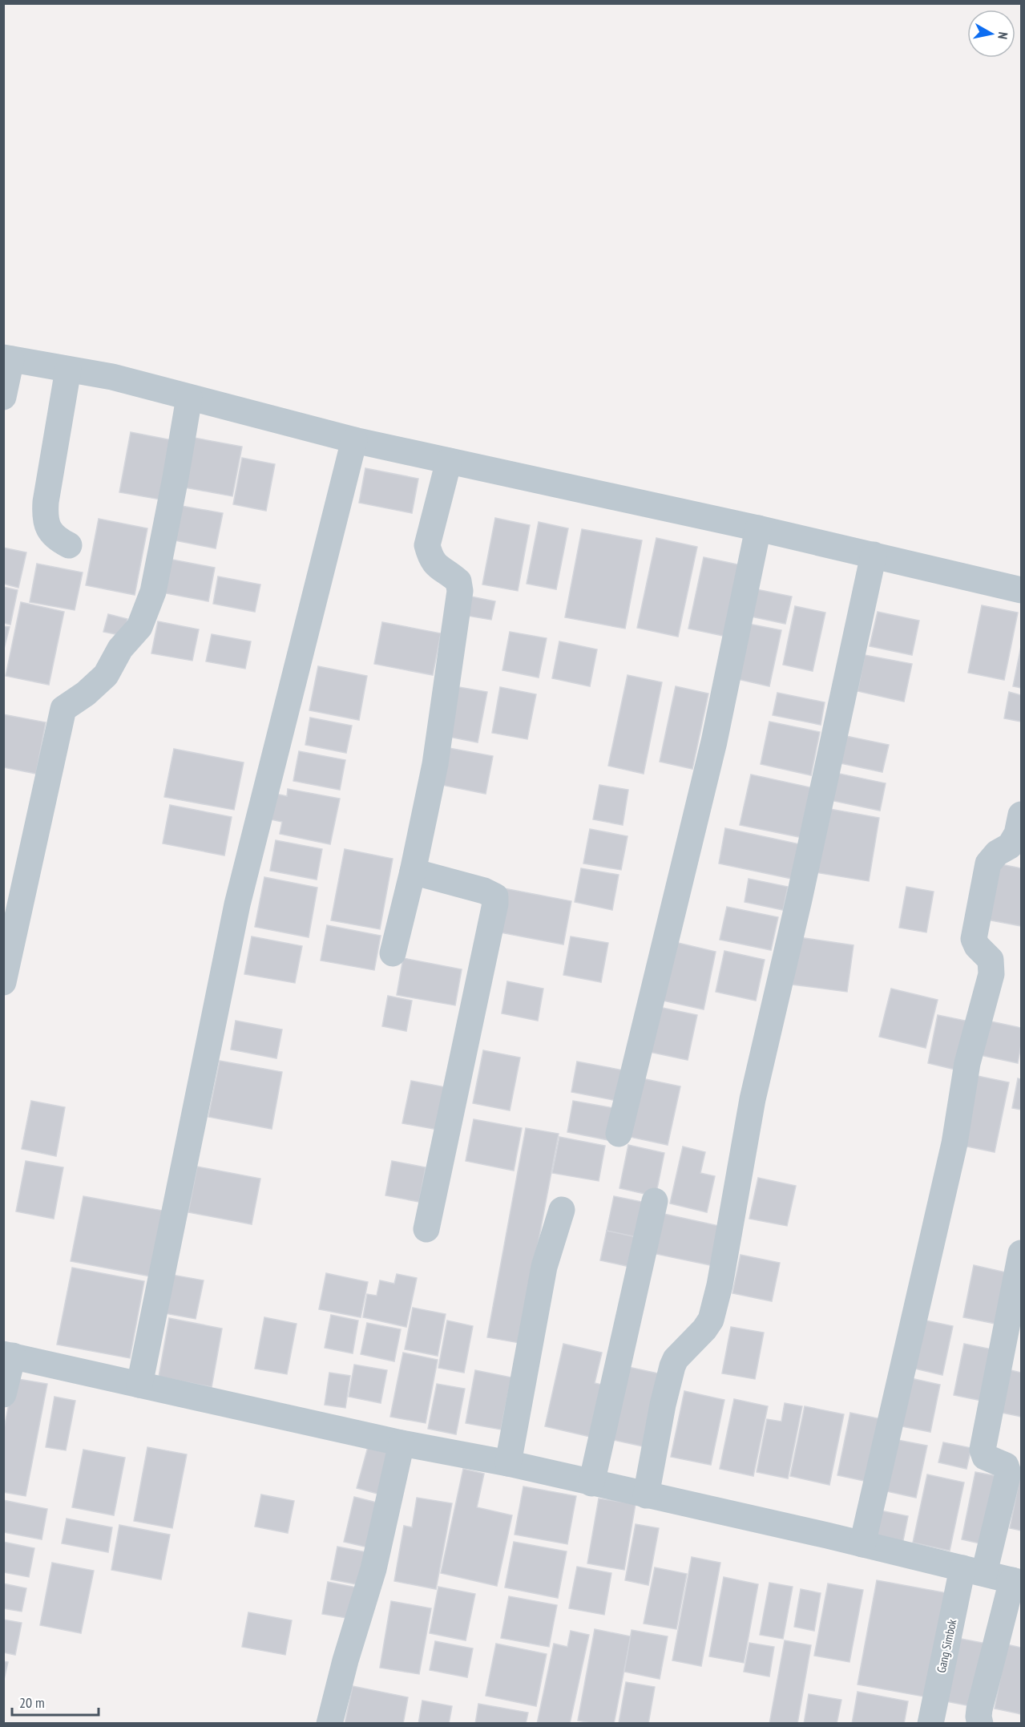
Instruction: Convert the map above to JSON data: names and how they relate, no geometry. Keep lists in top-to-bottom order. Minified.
{"streets":{"street":["Gang Simbok"]},"scale_bar":"20 m","north":"right"}
